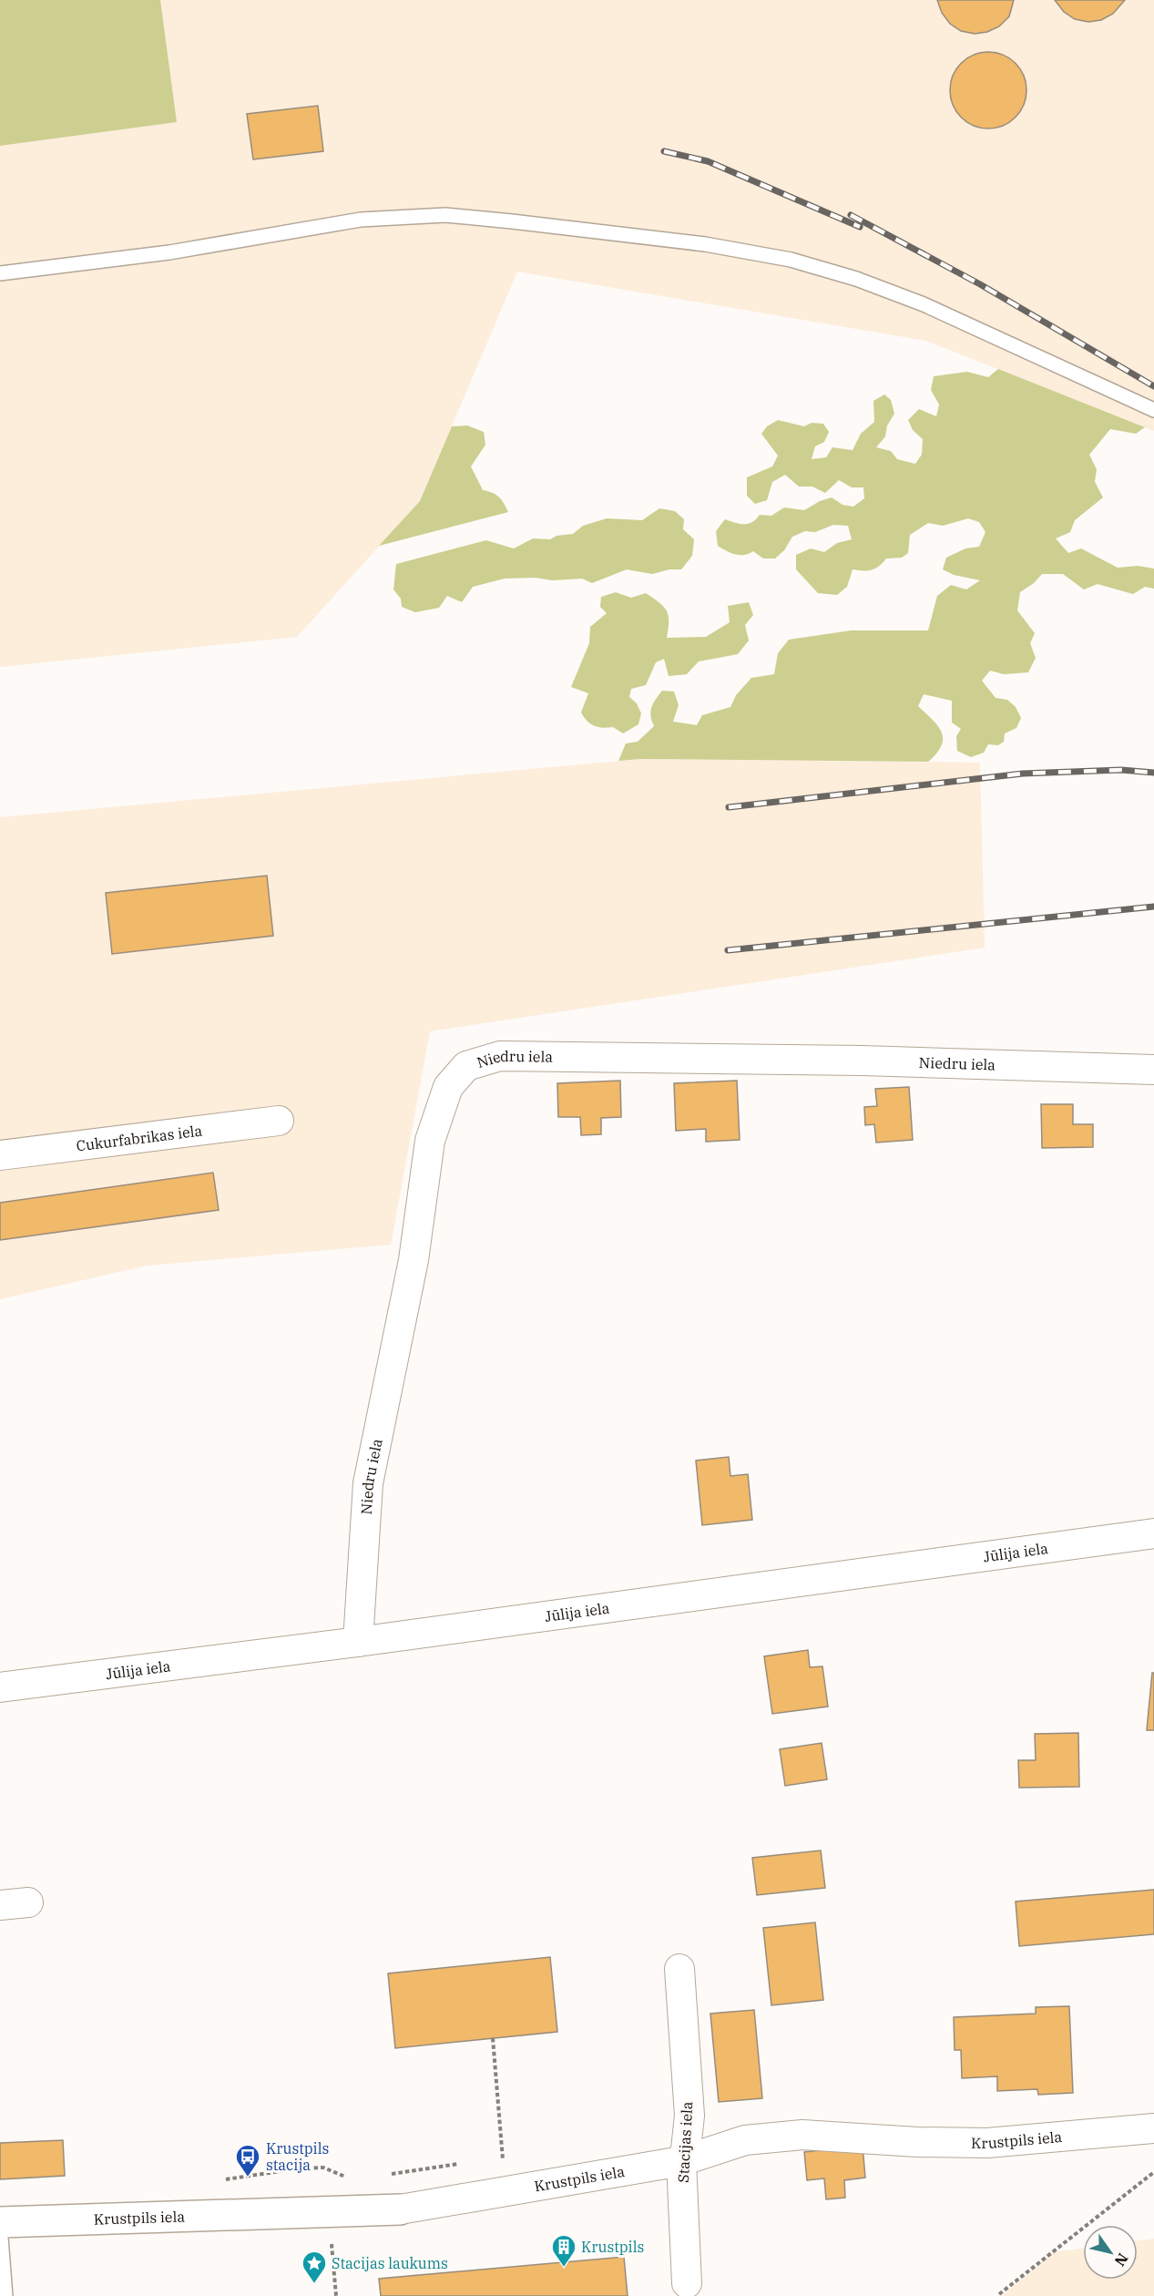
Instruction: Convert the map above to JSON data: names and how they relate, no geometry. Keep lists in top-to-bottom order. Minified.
{"streets":{"street":["Niedru iela","Cukurfabrikas iela","Jūlija iela","Krustpils iela","Stacijas iela"]},"crossings":[["Niedru iela","Jūlija iela"],["Krustpils iela","Stacijas iela"]],"places":{"bus stop":["Krustpils stacija"],"building":["Krustpils"],"place":["Stacijas laukums"]},"north":"bottom right"}
